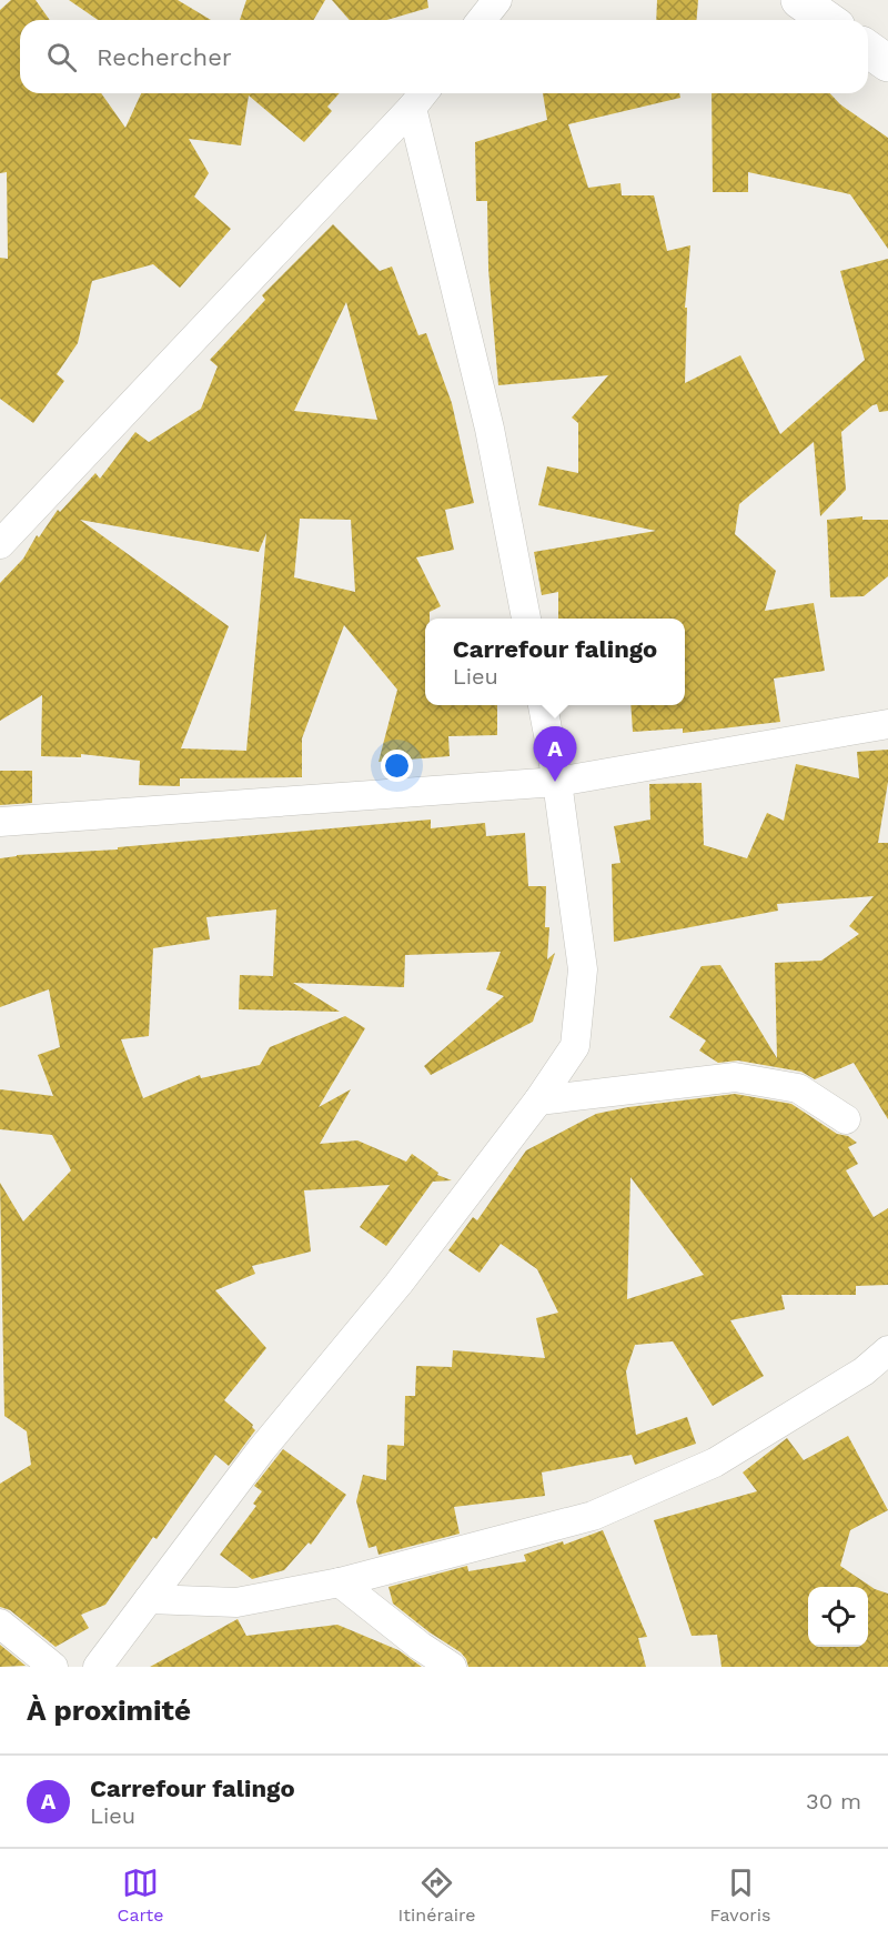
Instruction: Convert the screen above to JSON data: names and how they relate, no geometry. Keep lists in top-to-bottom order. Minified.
{"page":{"search":"Rechercher","popup":["Carrefour falingo","Lieu"],"pins":"A","heading":"À proximité","list":[{"mark":"A","name":"Carrefour falingo","note":"Lieu","value":"30 m"}],"nav":["Carte","Itinéraire","Favoris"]}}
